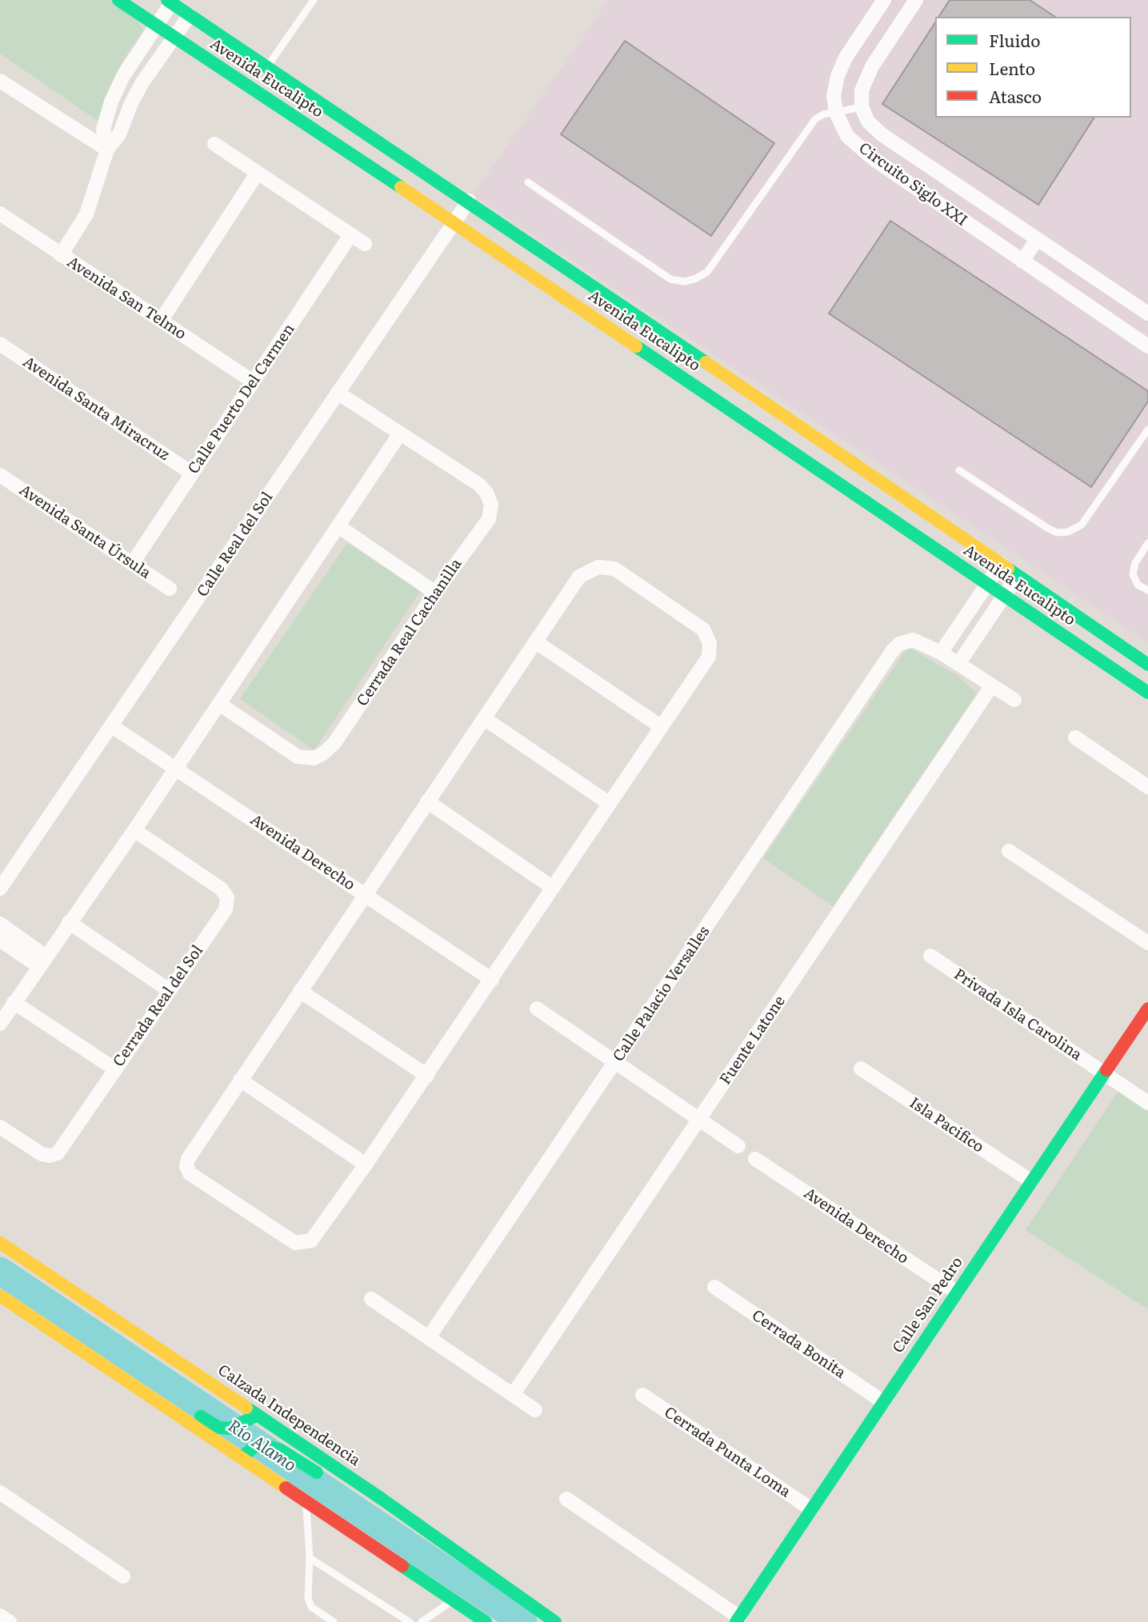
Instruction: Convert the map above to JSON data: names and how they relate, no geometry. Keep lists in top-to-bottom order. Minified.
{"streets":{"street":["Avenida Eucalipto","Circuito Siglo XXI","Avenida San Telmo","Calle Puerto Del Carmen","Avenida Santa Miracruz","Avenida Santa Úrsula","Calle Real del Sol","Cerrada Real Cachanilla","Avenida Derecho","Calle Palacio Versalles","Cerrada Real del Sol","Privada Isla Carolina","Fuente Latone","Isla Pacifico","Calle San Pedro","Cerrada Bonita","Calzada Independencia","Cerrada Punta Loma"]},"crossings":[["Avenida Eucalipto","Calle Real del Sol"],["Avenida San Telmo","Calle Puerto Del Carmen"],["Calle Puerto Del Carmen","Avenida Santa Miracruz"],["Calle Puerto Del Carmen","Avenida Santa Úrsula"],["Calle Real del Sol","Cerrada Real Cachanilla"],["Calle Real del Sol","Avenida Derecho"],["Avenida Derecho","Calle San Pedro"],["Privada Isla Carolina","Calle San Pedro"],["Isla Pacifico","Calle San Pedro"],["Calle San Pedro","Cerrada Bonita"],["Calle San Pedro","Cerrada Punta Loma"]],"water":["Río Alamo"],"legend":["Fluido","Lento","Atasco"]}
